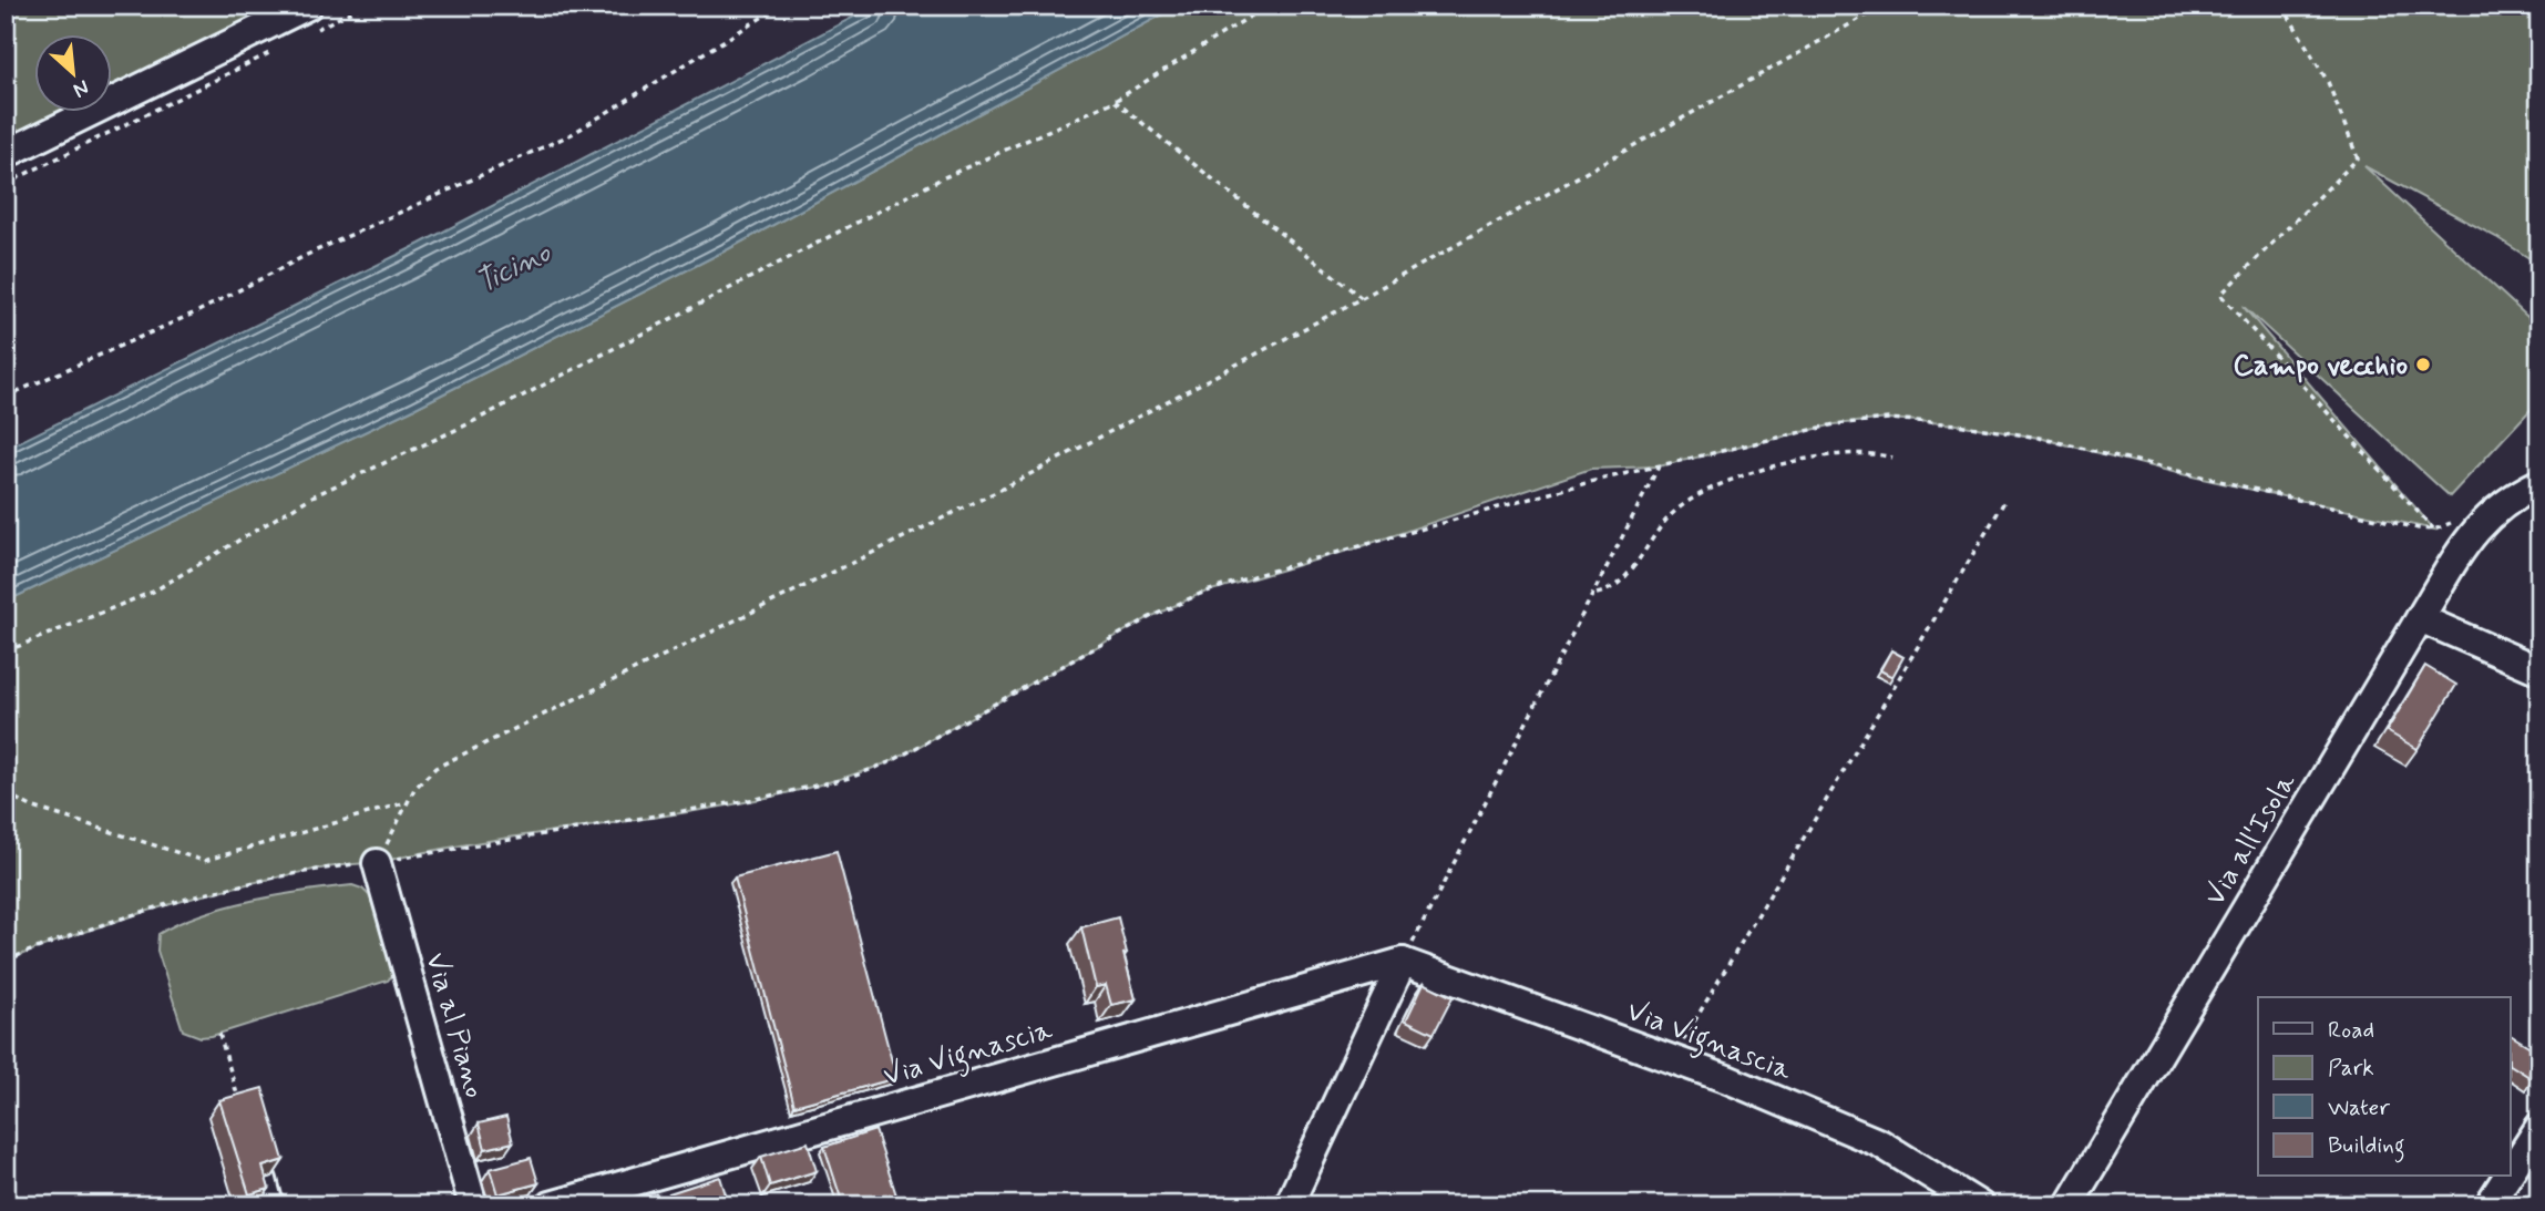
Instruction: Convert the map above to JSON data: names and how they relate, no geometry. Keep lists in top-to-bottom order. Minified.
{"streets":{"street":["Via all'Isola","Via al Piano","Via Vignascia"]},"water":["Ticino"],"places":["Campo vecchio"],"legend":["Road","Park","Water","Building"],"north":"bottom right"}
